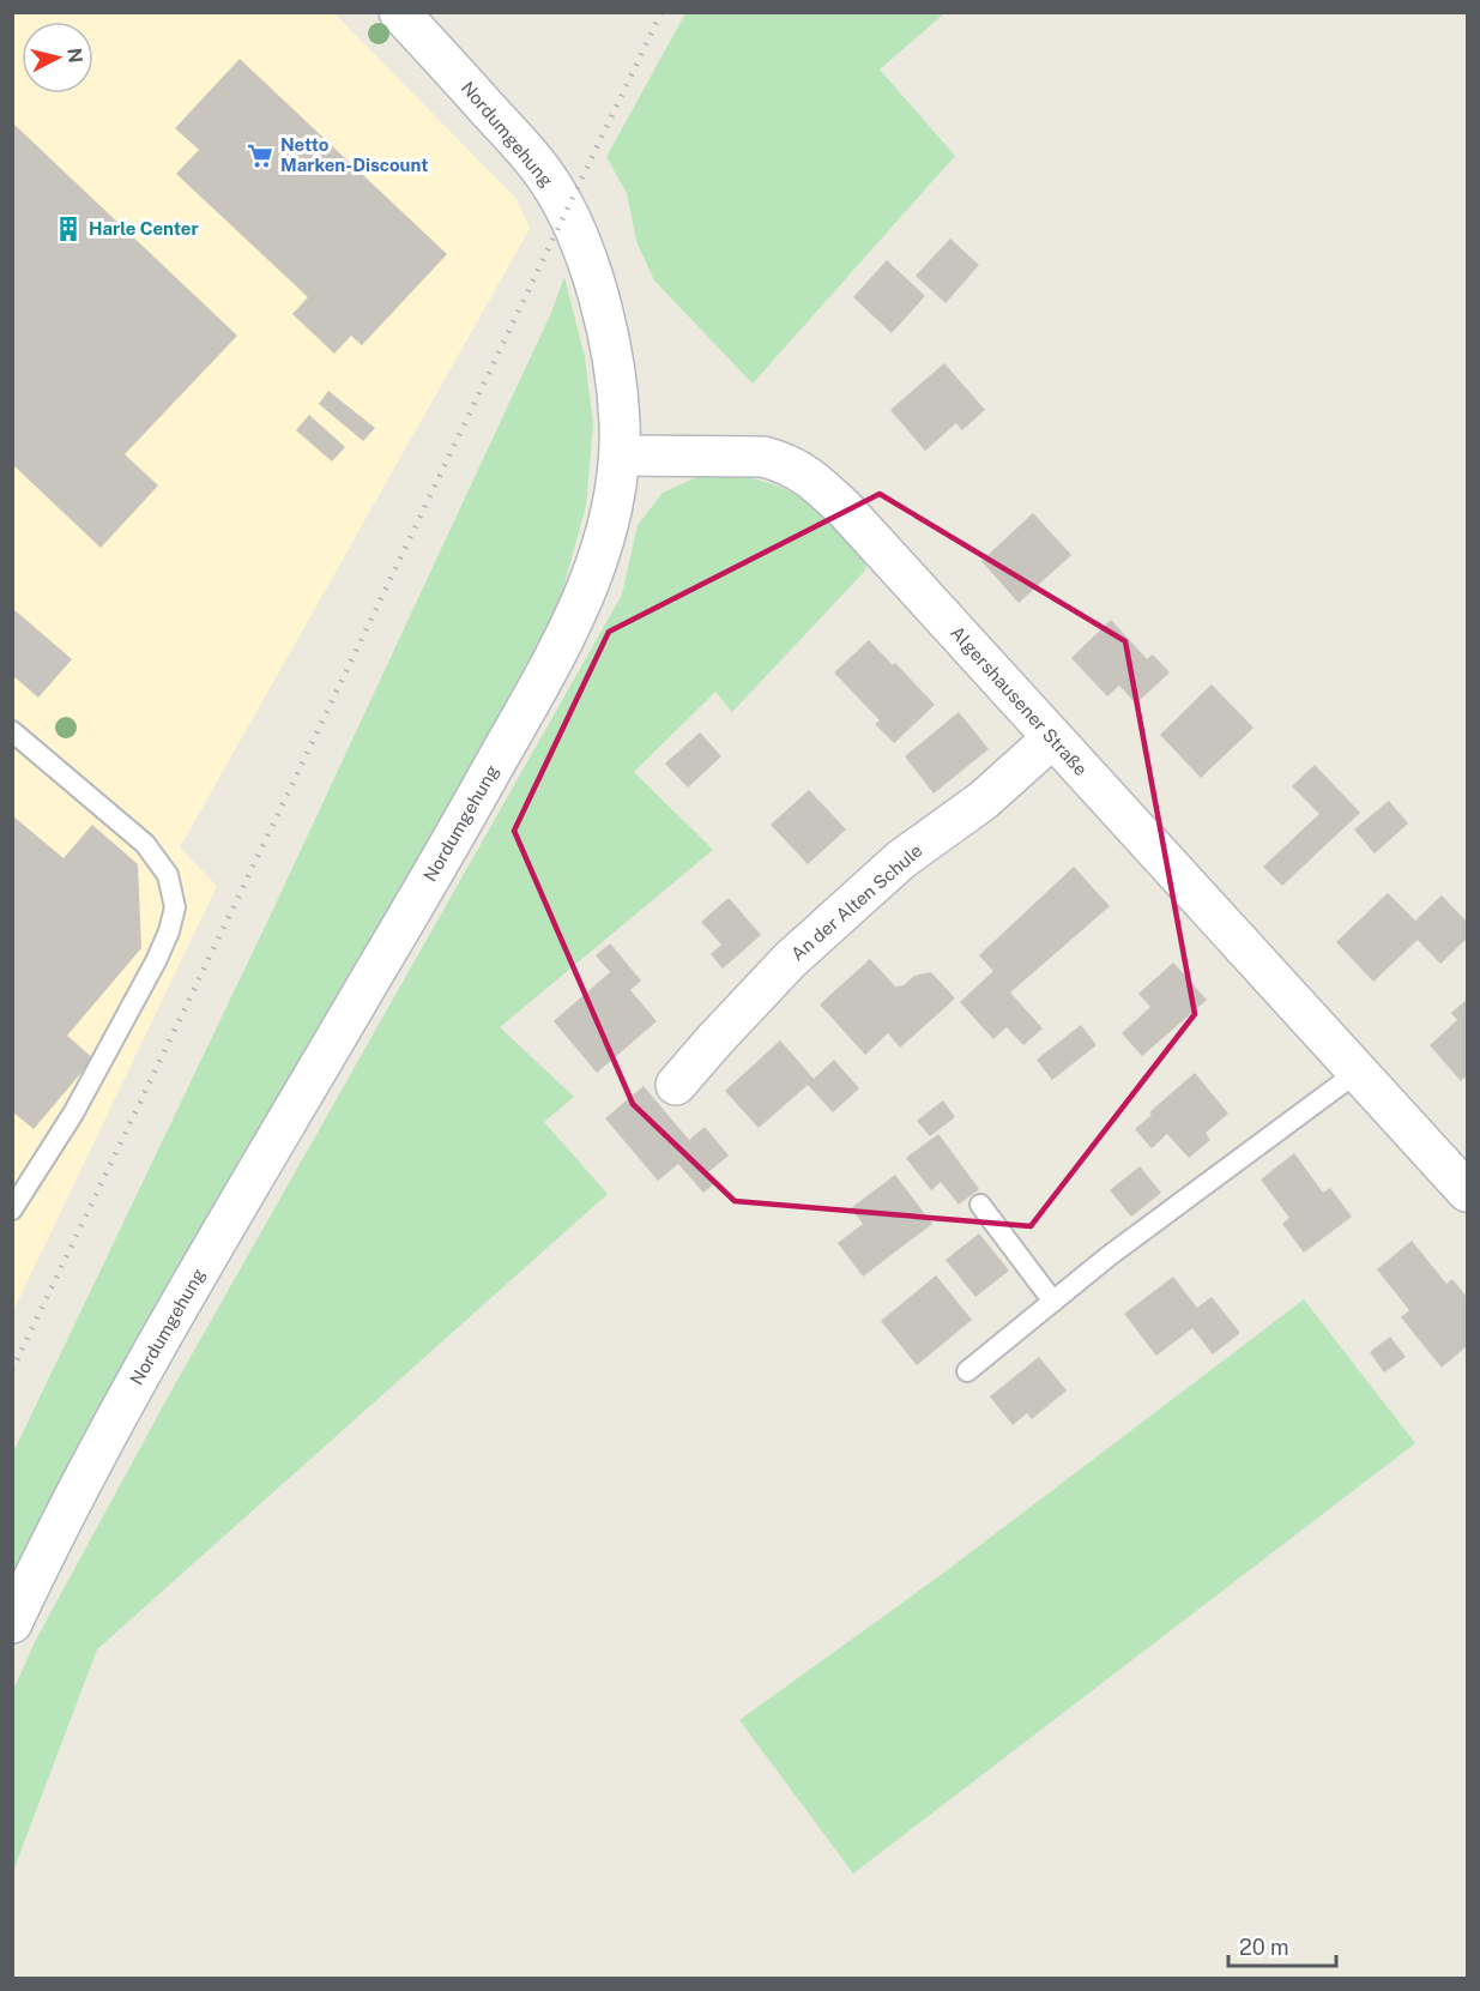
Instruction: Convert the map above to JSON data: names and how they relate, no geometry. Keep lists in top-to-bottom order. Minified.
{"streets":{"main road":["Nordumgehung","Algershausener Straße","An der Alten Schule"]},"crossings":[["Nordumgehung","Algershausener Straße"],["Algershausener Straße","An der Alten Schule"]],"places":{"supermarket":["Netto Marken-Discount"],"building":["Harle Center"]},"scale_bar":"20 m","north":"right"}
